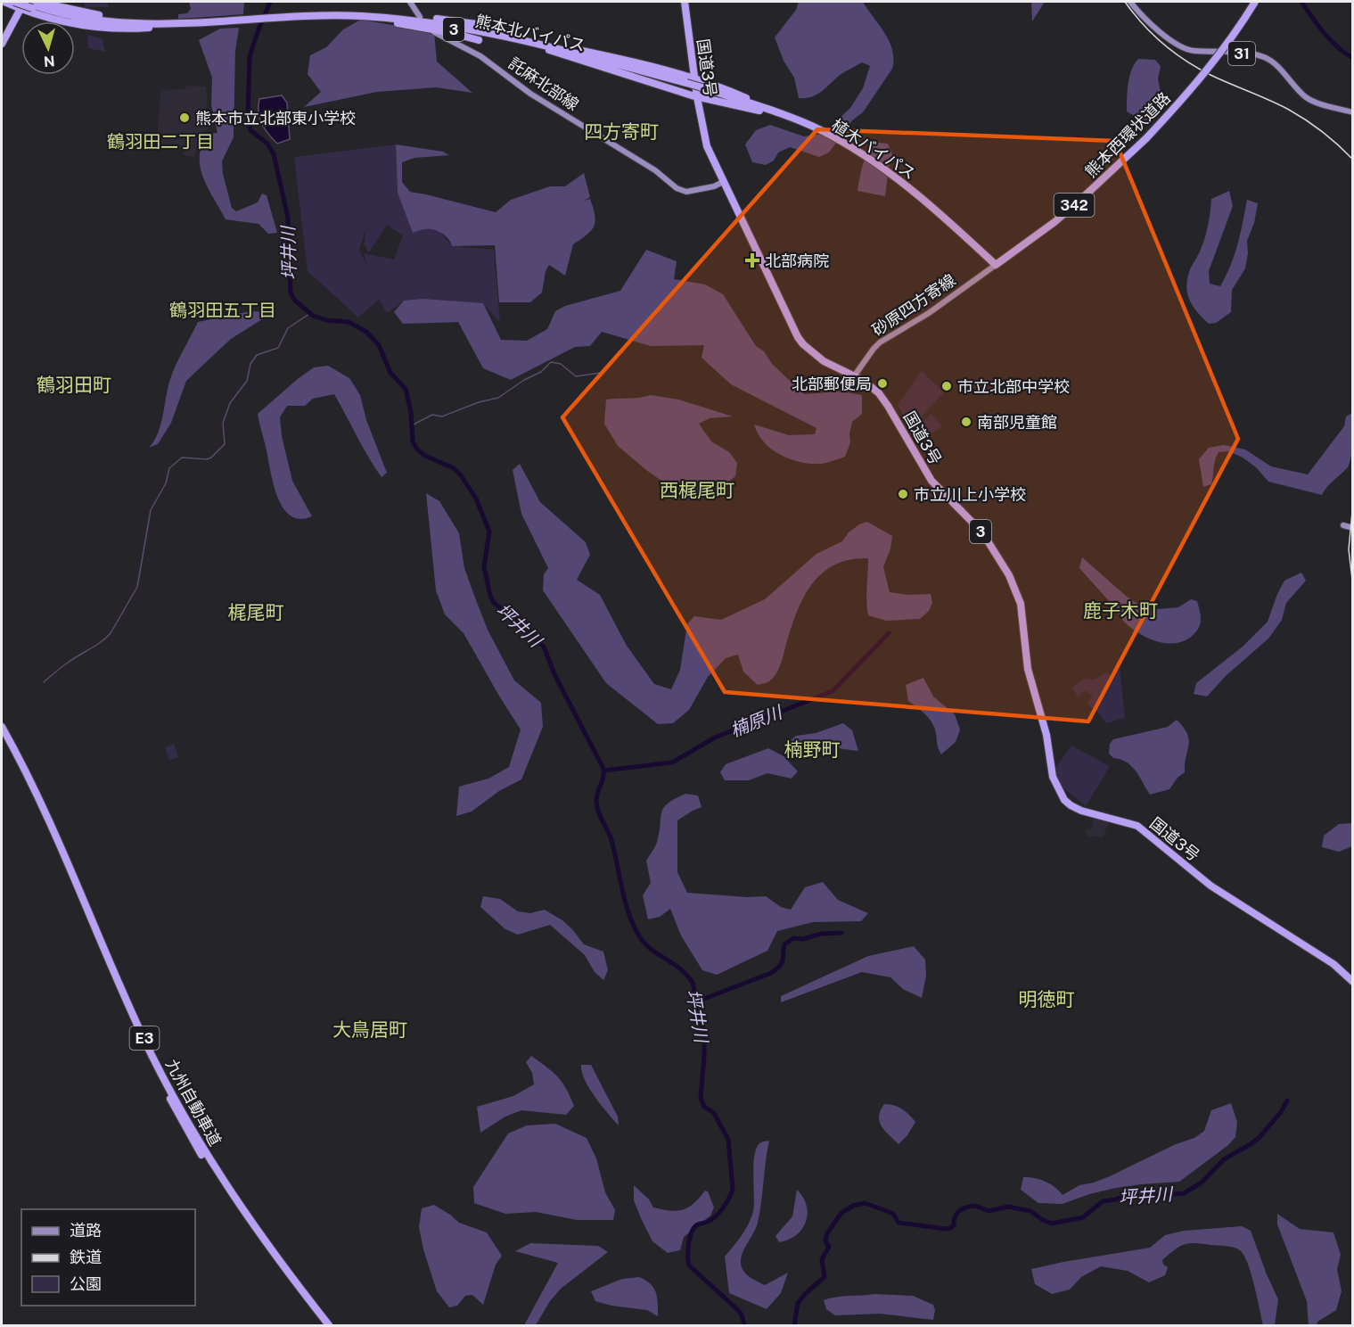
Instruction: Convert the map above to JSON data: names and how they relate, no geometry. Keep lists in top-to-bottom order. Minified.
{"streets":{"highway":["3","熊本北バイパス","国道3号","熊本西環状道路","植木バイパス","342","E3","九州自動車道"],"main road":["31","託麻北部線","砂原四方寄線"]},"crossings":[["3","熊本北バイパス"],["3","国道3号"],["熊本北バイパス","植木バイパス"],["国道3号","託麻北部線"],["国道3号","砂原四方寄線"],["熊本西環状道路","植木バイパス"],["熊本西環状道路","砂原四方寄線"],["植木バイパス","砂原四方寄線"]],"districts":["四方寄町","鶴羽田二丁目","鶴羽田五丁目","鶴羽田町","西梶尾町","鹿子木町","梶尾町","楠野町","明徳町","大鳥居町"],"water":["坪井川","楠原川"],"places":{"other":["熊本市立北部東小学校","北部郵便局","市立北部中学校","南部児童館","市立川上小学校"],"health":["北部病院"]},"legend":["道路","鉄道","公園"],"north":"bottom"}
